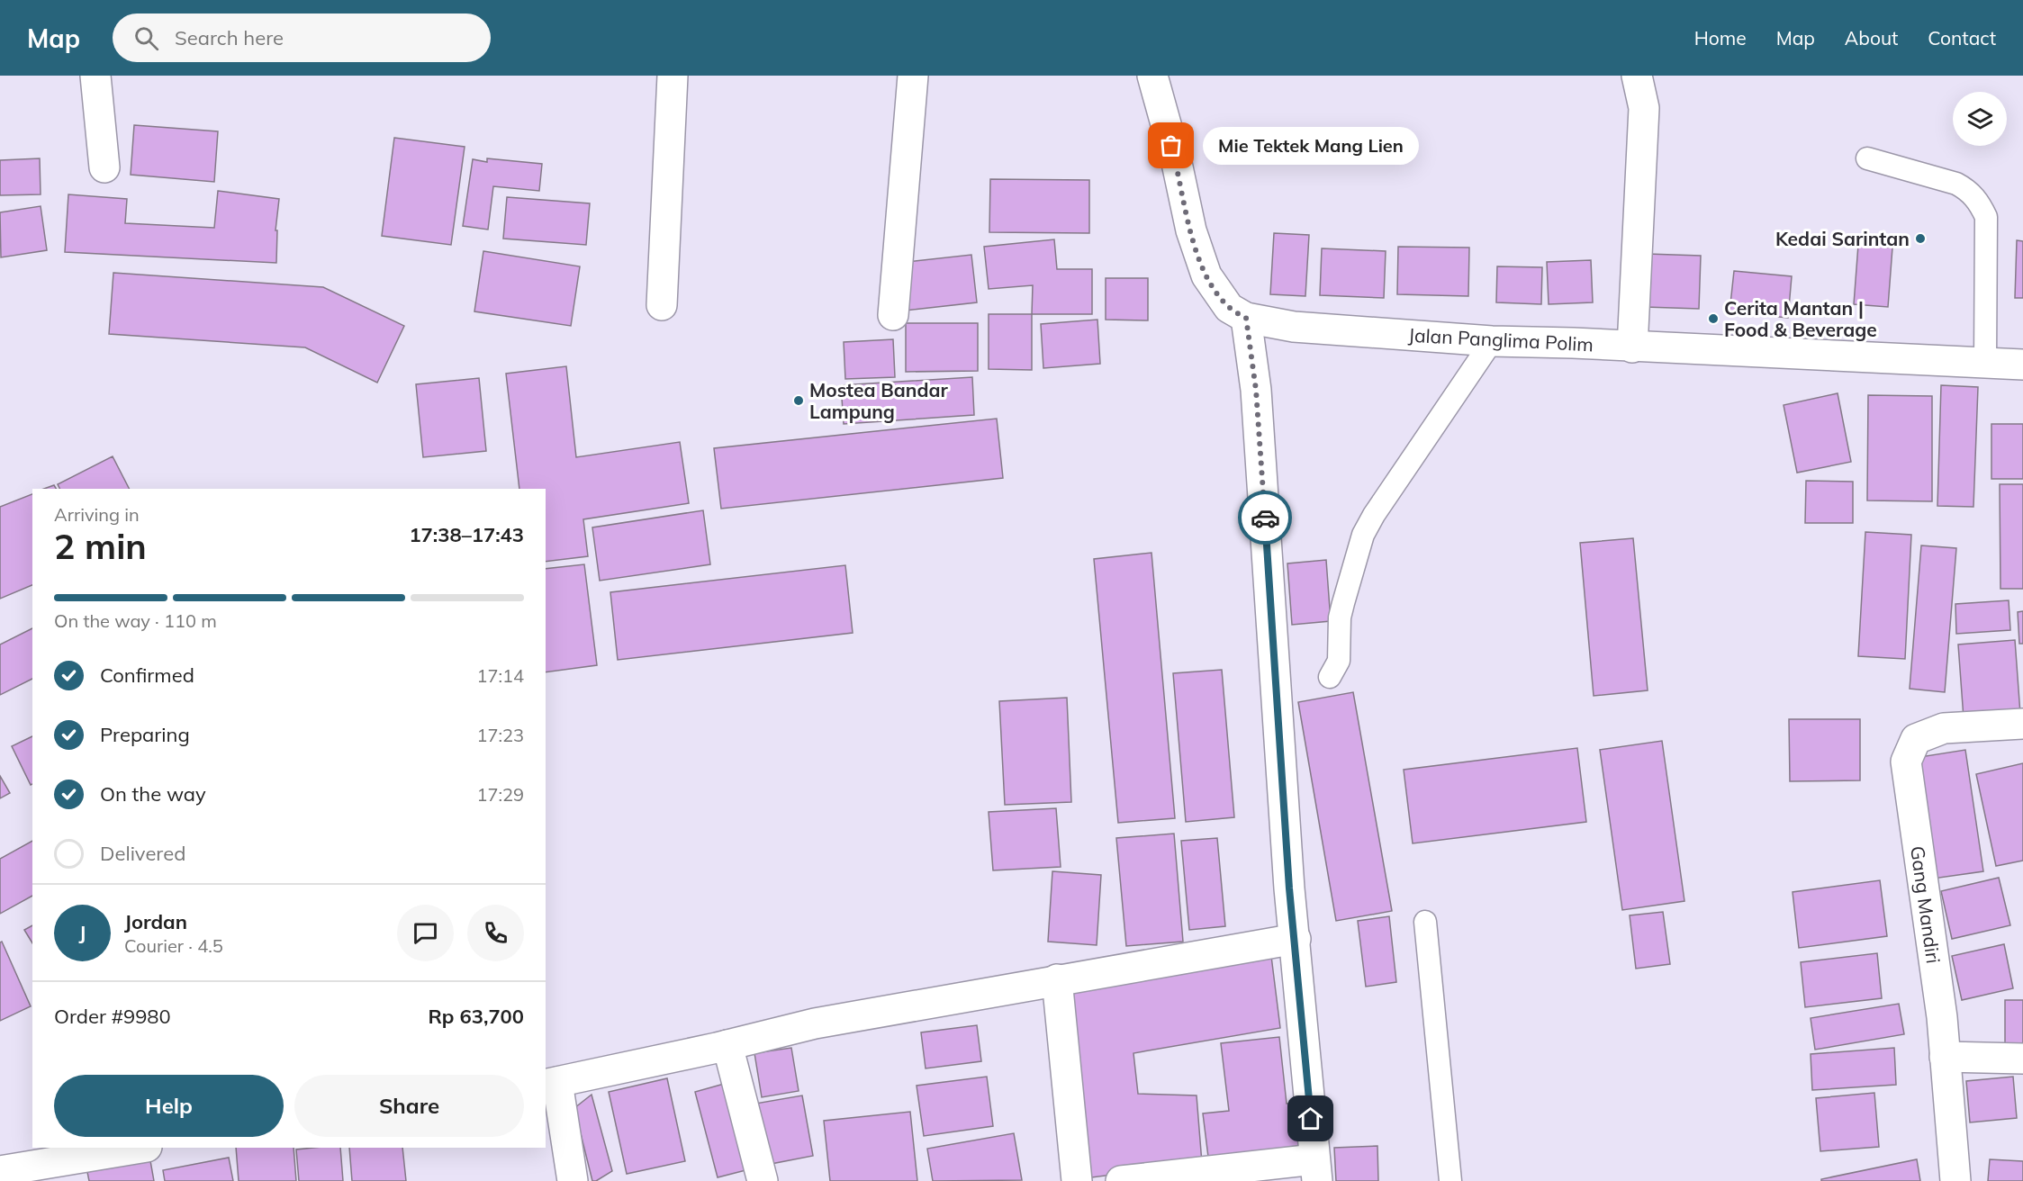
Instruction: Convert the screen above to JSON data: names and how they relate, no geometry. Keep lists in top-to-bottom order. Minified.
{"streets":{"street":["Jalan Panglima Polim","Gang Mandiri"]},"places":["Mie Tektek Mang Lien","Kedai Sarintan","Cerita Mantan | Food & Beverage","Mostea Bandar Lampung"],"page":{"header":"Map","search":"Search here","nav":["Home","Map","About","Contact"],"bubble":"Mie Tektek Mang Lien","heading":["2 min","Arriving in","17:38–17:43"],"panel":["Jordan","Courier · 4.5","Order #9980","Rp 63,700"],"bar":"On the way · 110 m","list":[["Confirmed","17:14"],["Preparing","17:23"],["On the way","17:29"],"Delivered"],"round":"J","buttons":["Help","Share"]}}
